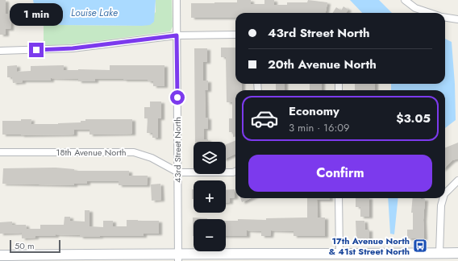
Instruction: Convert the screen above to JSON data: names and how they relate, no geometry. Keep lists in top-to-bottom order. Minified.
{"streets":{"street":["43rd Street North","18th Avenue North"]},"crossings":[["43rd Street North","18th Avenue North"]],"water":["Louise Lake"],"places":{"bus stop":["17th Avenue North & 41st Street North"]},"scale_bar":"50 m","page":{"bubble":"1 min","banner":["43rd Street North","20th Avenue North"],"list":[{"name":"Economy","note":"3 min · 16:09","value":"$3.05"}],"map_buttons":["+","−"],"buttons":"Confirm","scale":"50 m"}}
